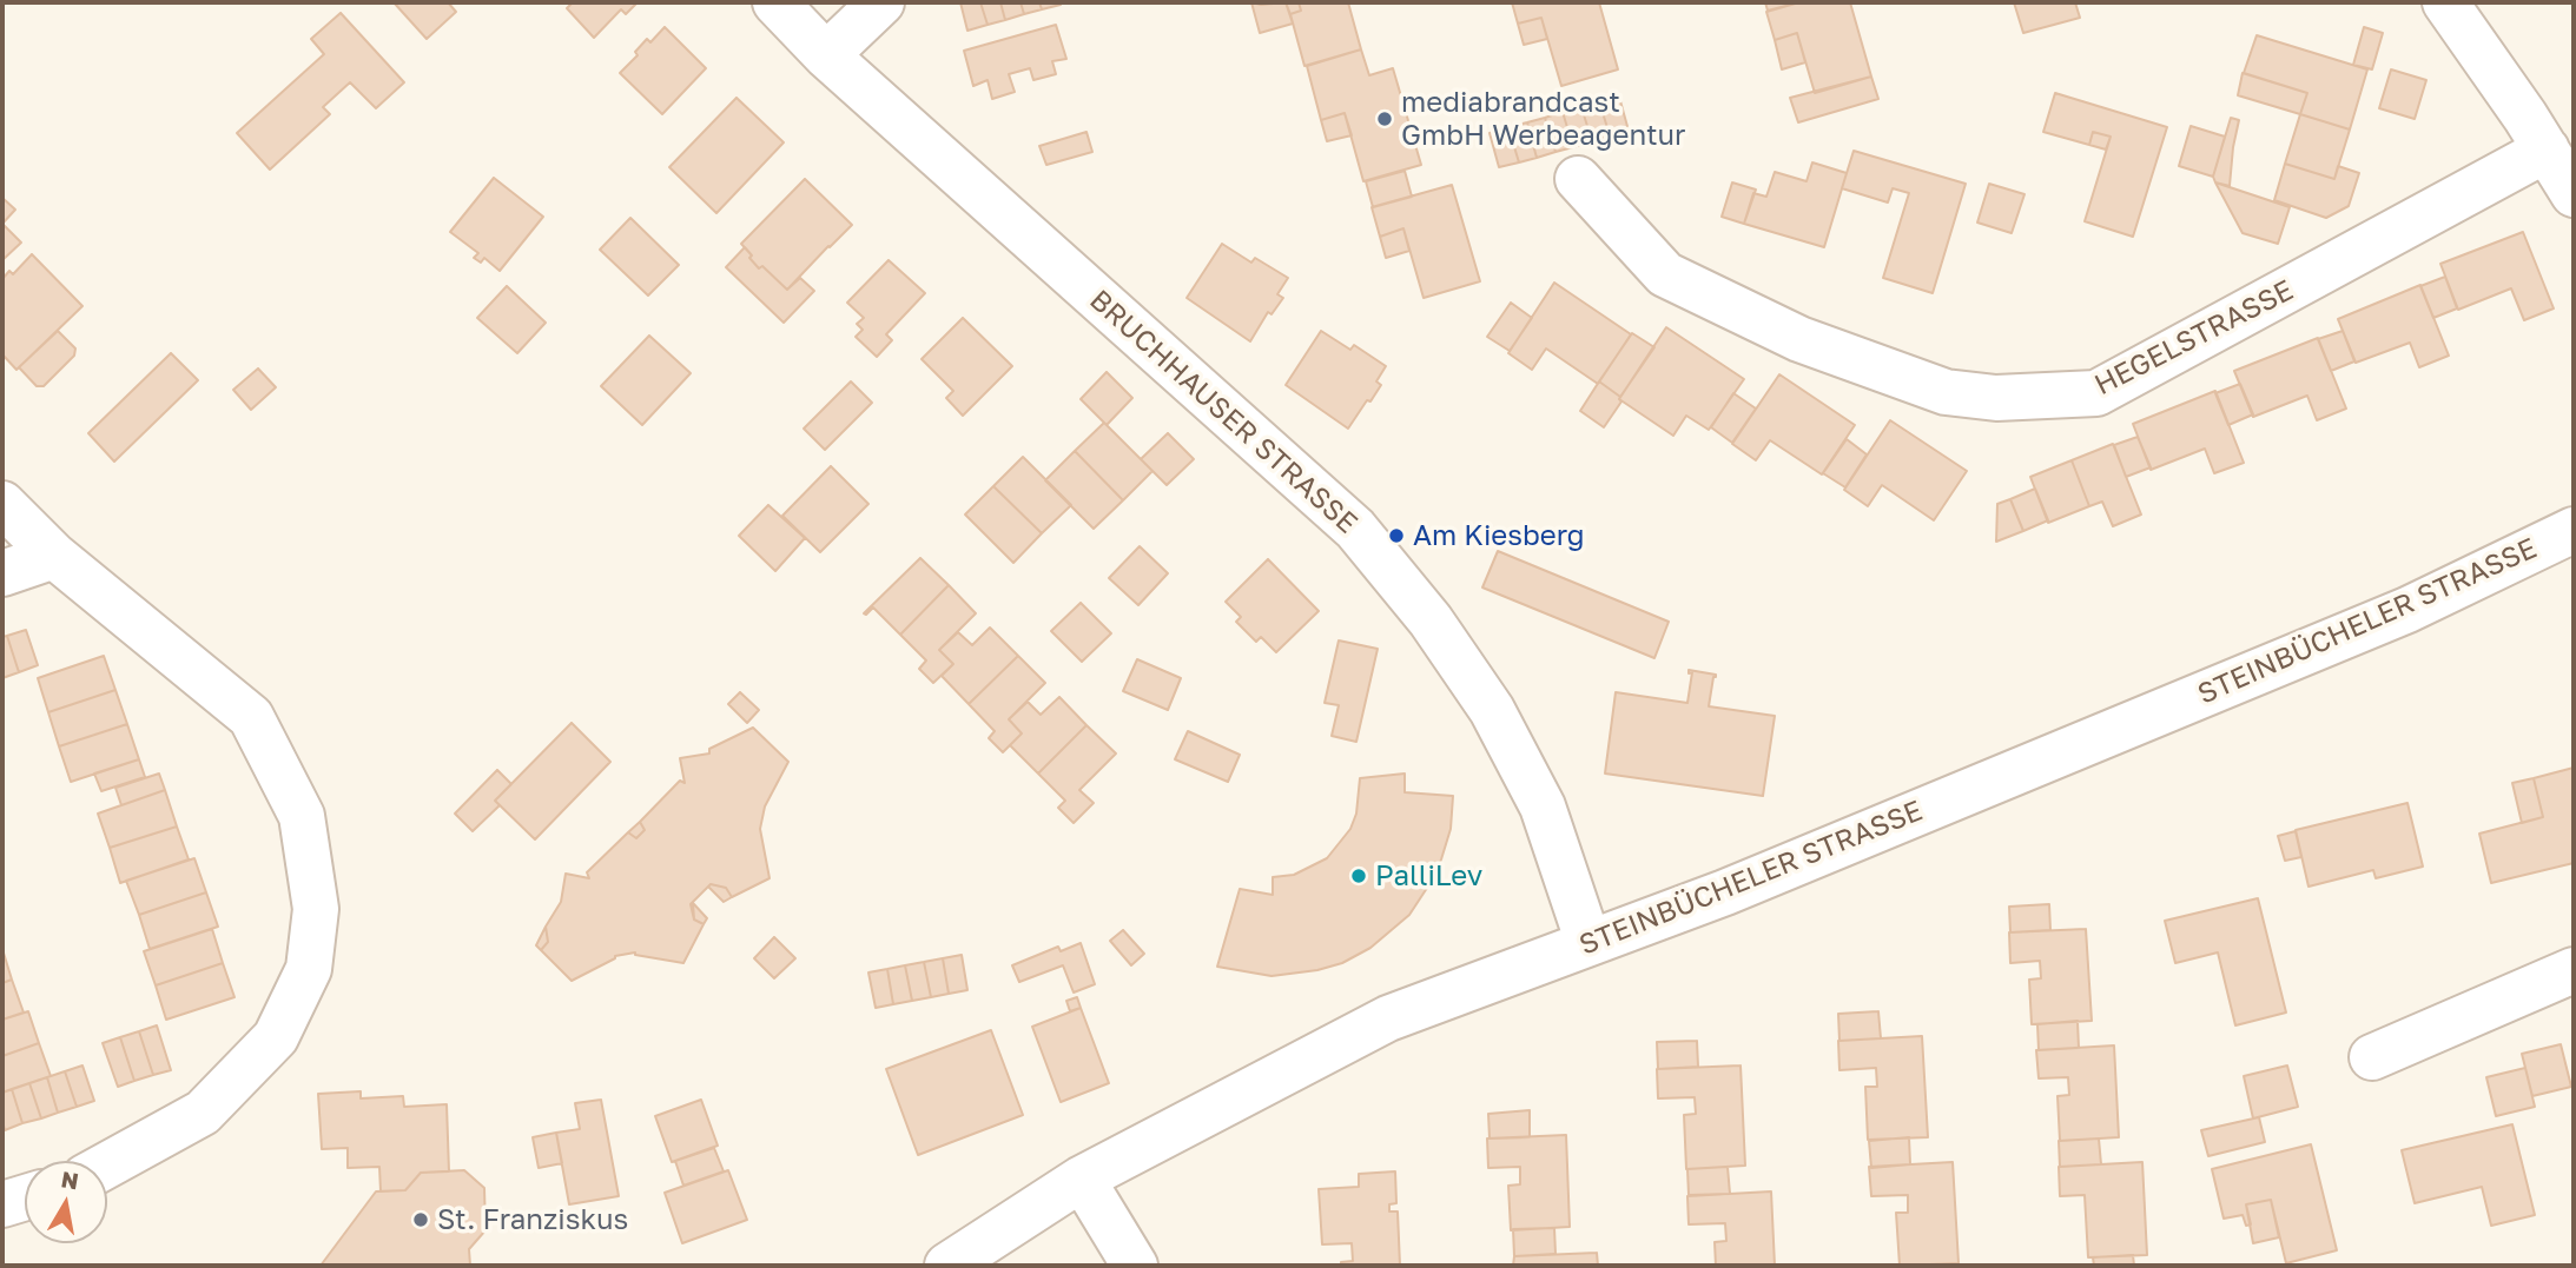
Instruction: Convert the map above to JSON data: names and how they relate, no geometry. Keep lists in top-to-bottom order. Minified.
{"streets":{"street":["HEGELSTRASSE","BRUCHHAUSER STRASSE","STEINBÜCHELER STRASSE"]},"crossings":[["BRUCHHAUSER STRASSE","STEINBÜCHELER STRASSE"]],"places":["mediabrandcast GmbH Werbeagentur","Am Kiesberg","PalliLev","St. Franziskus"],"north":"top"}
